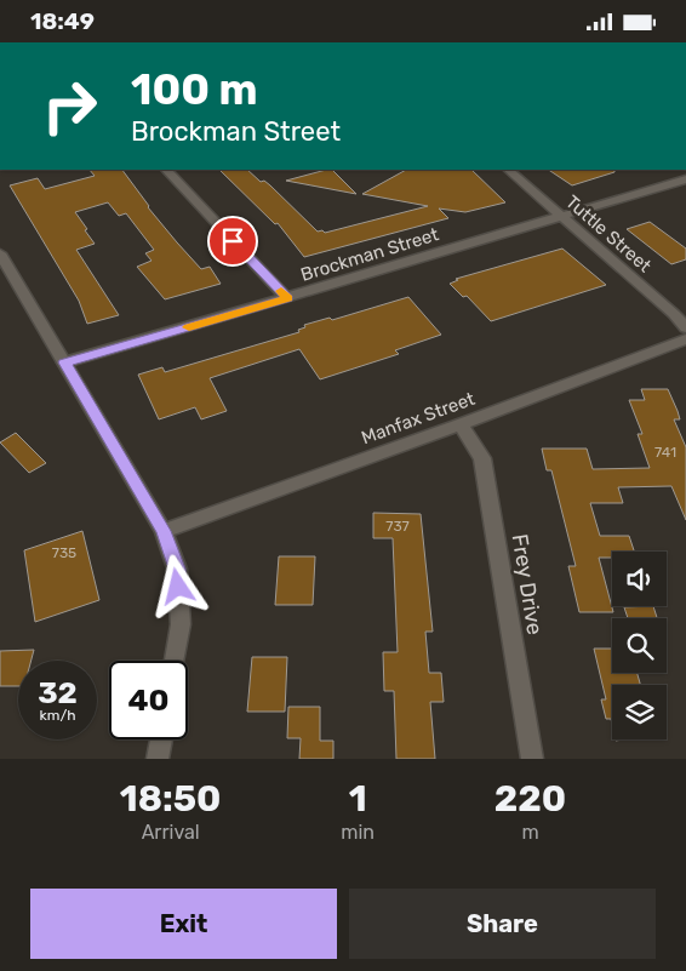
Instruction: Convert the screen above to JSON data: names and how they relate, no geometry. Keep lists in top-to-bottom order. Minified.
{"streets":{"street":["Tuttle Street","Brockman Street","Manfax Street","Frey Drive"]},"crossings":[["Tuttle Street","Brockman Street"],["Manfax Street","Frey Drive"]],"house_numbers":["741","737","735"],"page":{"status":"18:49","turn":["100 m","Brockman Street"],"speed":"32 km/h","limit":"40","eta":["18:50","Arrival","1","min","220","m"],"buttons":["Exit","Share"]}}
